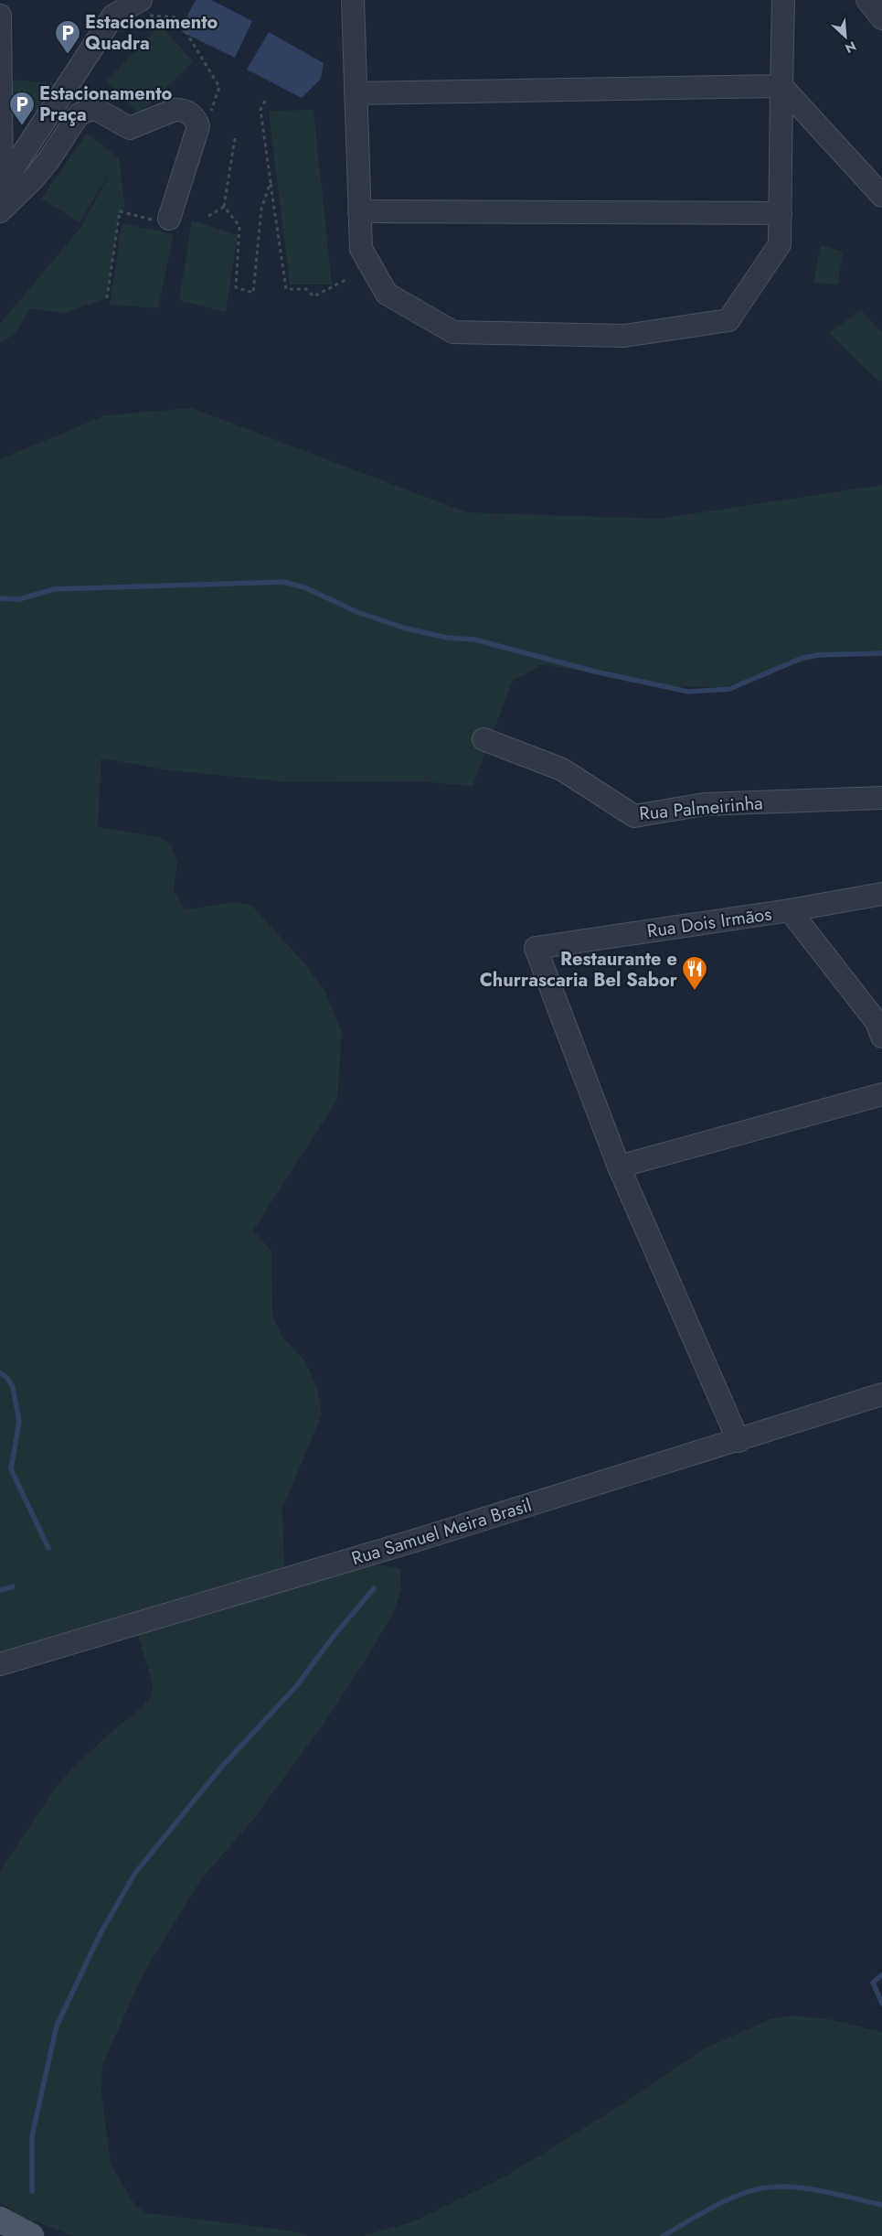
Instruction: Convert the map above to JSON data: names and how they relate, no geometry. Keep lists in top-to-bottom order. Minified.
{"streets":{"street":["Rua Palmeirinha","Rua Dois Irmãos","Rua Samuel Meira Brasil"]},"places":{"parking":["Estacionamento Quadra","Estacionamento Praça"],"restaurant":["Restaurante e Churrascaria Bel Sabor"]},"north":"bottom right"}
